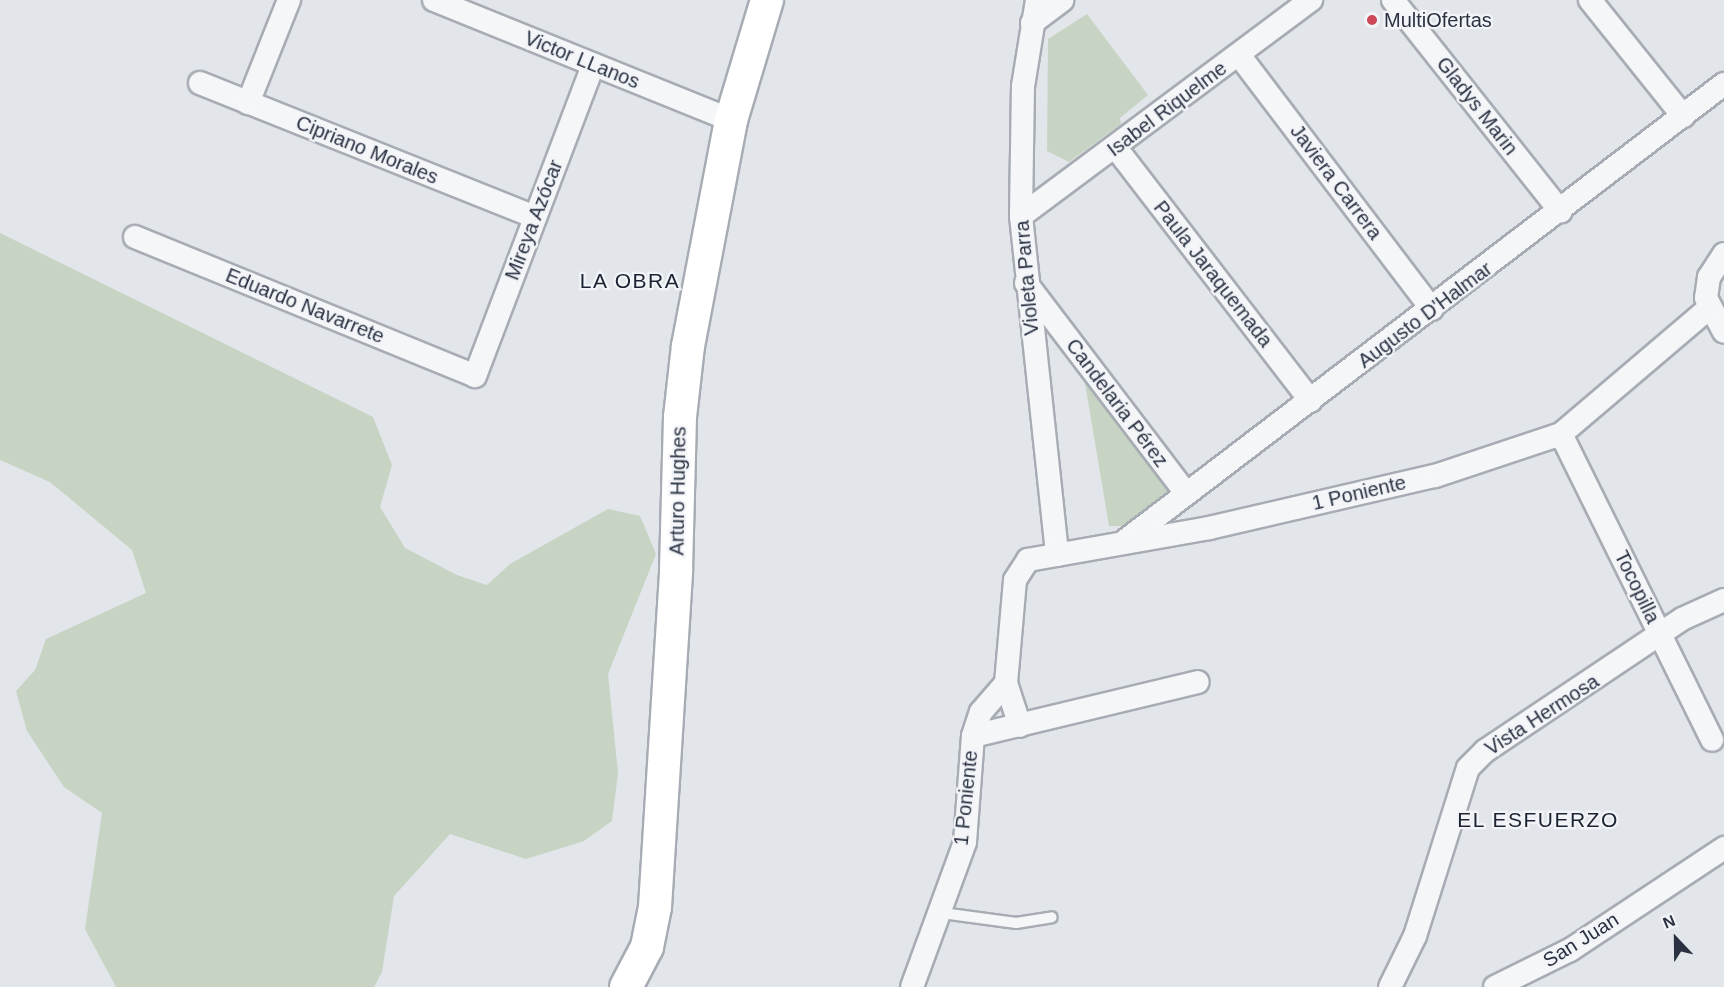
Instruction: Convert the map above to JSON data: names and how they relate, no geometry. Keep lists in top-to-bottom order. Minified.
{"streets":{"street":["Victor LLanos","Gladys Marin","Isabel Riquelme","Cipriano Morales","Javiera Carrera","Mireya Azócar","Paula Jaraquemada","Violeta Parra","Eduardo Navarrete","Augusto D'Halmar","Candelaria Pérez","Arturo Hughes","1 Poniente","Tocopilla","Vista Hermosa","San Juan"]},"crossings":[["Victor LLanos","Mireya Azócar"],["Victor LLanos","Arturo Hughes"],["Gladys Marin","Augusto D'Halmar"],["Isabel Riquelme","Javiera Carrera"],["Isabel Riquelme","Paula Jaraquemada"],["Isabel Riquelme","Violeta Parra"],["Cipriano Morales","Mireya Azócar"],["Javiera Carrera","Augusto D'Halmar"],["Mireya Azócar","Eduardo Navarrete"],["Paula Jaraquemada","Augusto D'Halmar"],["Violeta Parra","Candelaria Pérez"],["Violeta Parra","1 Poniente"],["Augusto D'Halmar","Candelaria Pérez"],["Augusto D'Halmar","1 Poniente"],["1 Poniente","Tocopilla"],["Tocopilla","Vista Hermosa"]],"districts":["LA OBRA","EL ESFUERZO"],"places":["MultiOfertas"],"north":"top"}
